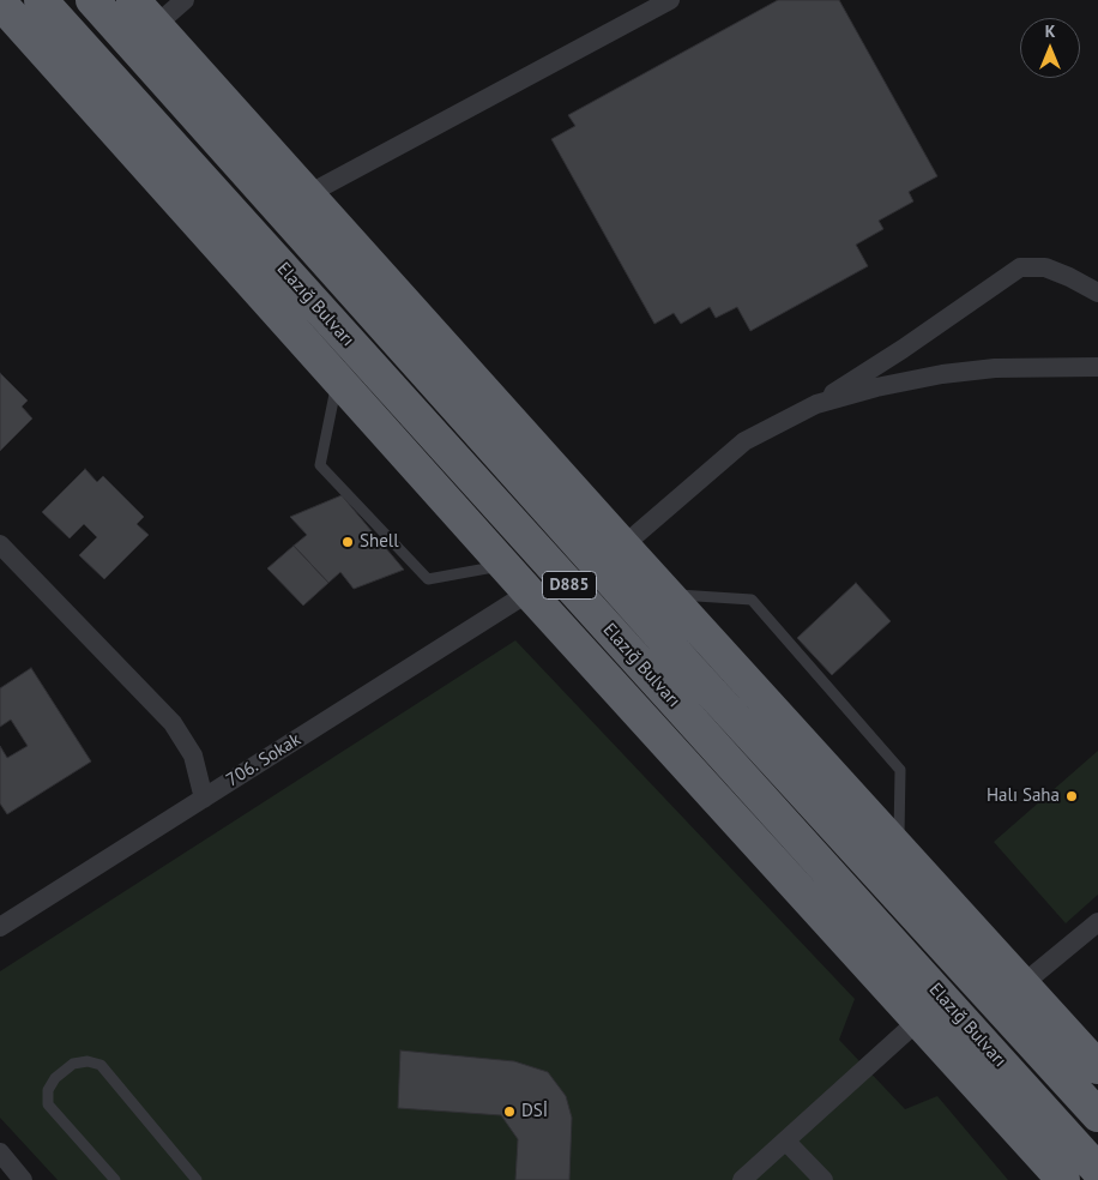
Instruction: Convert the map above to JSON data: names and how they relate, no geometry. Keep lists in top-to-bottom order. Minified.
{"streets":{"highway":["Elazığ Bulvarı","D885"],"street":["706. Sokak"]},"places":["Shell","Halı Saha","DSİ"],"north":"top"}
